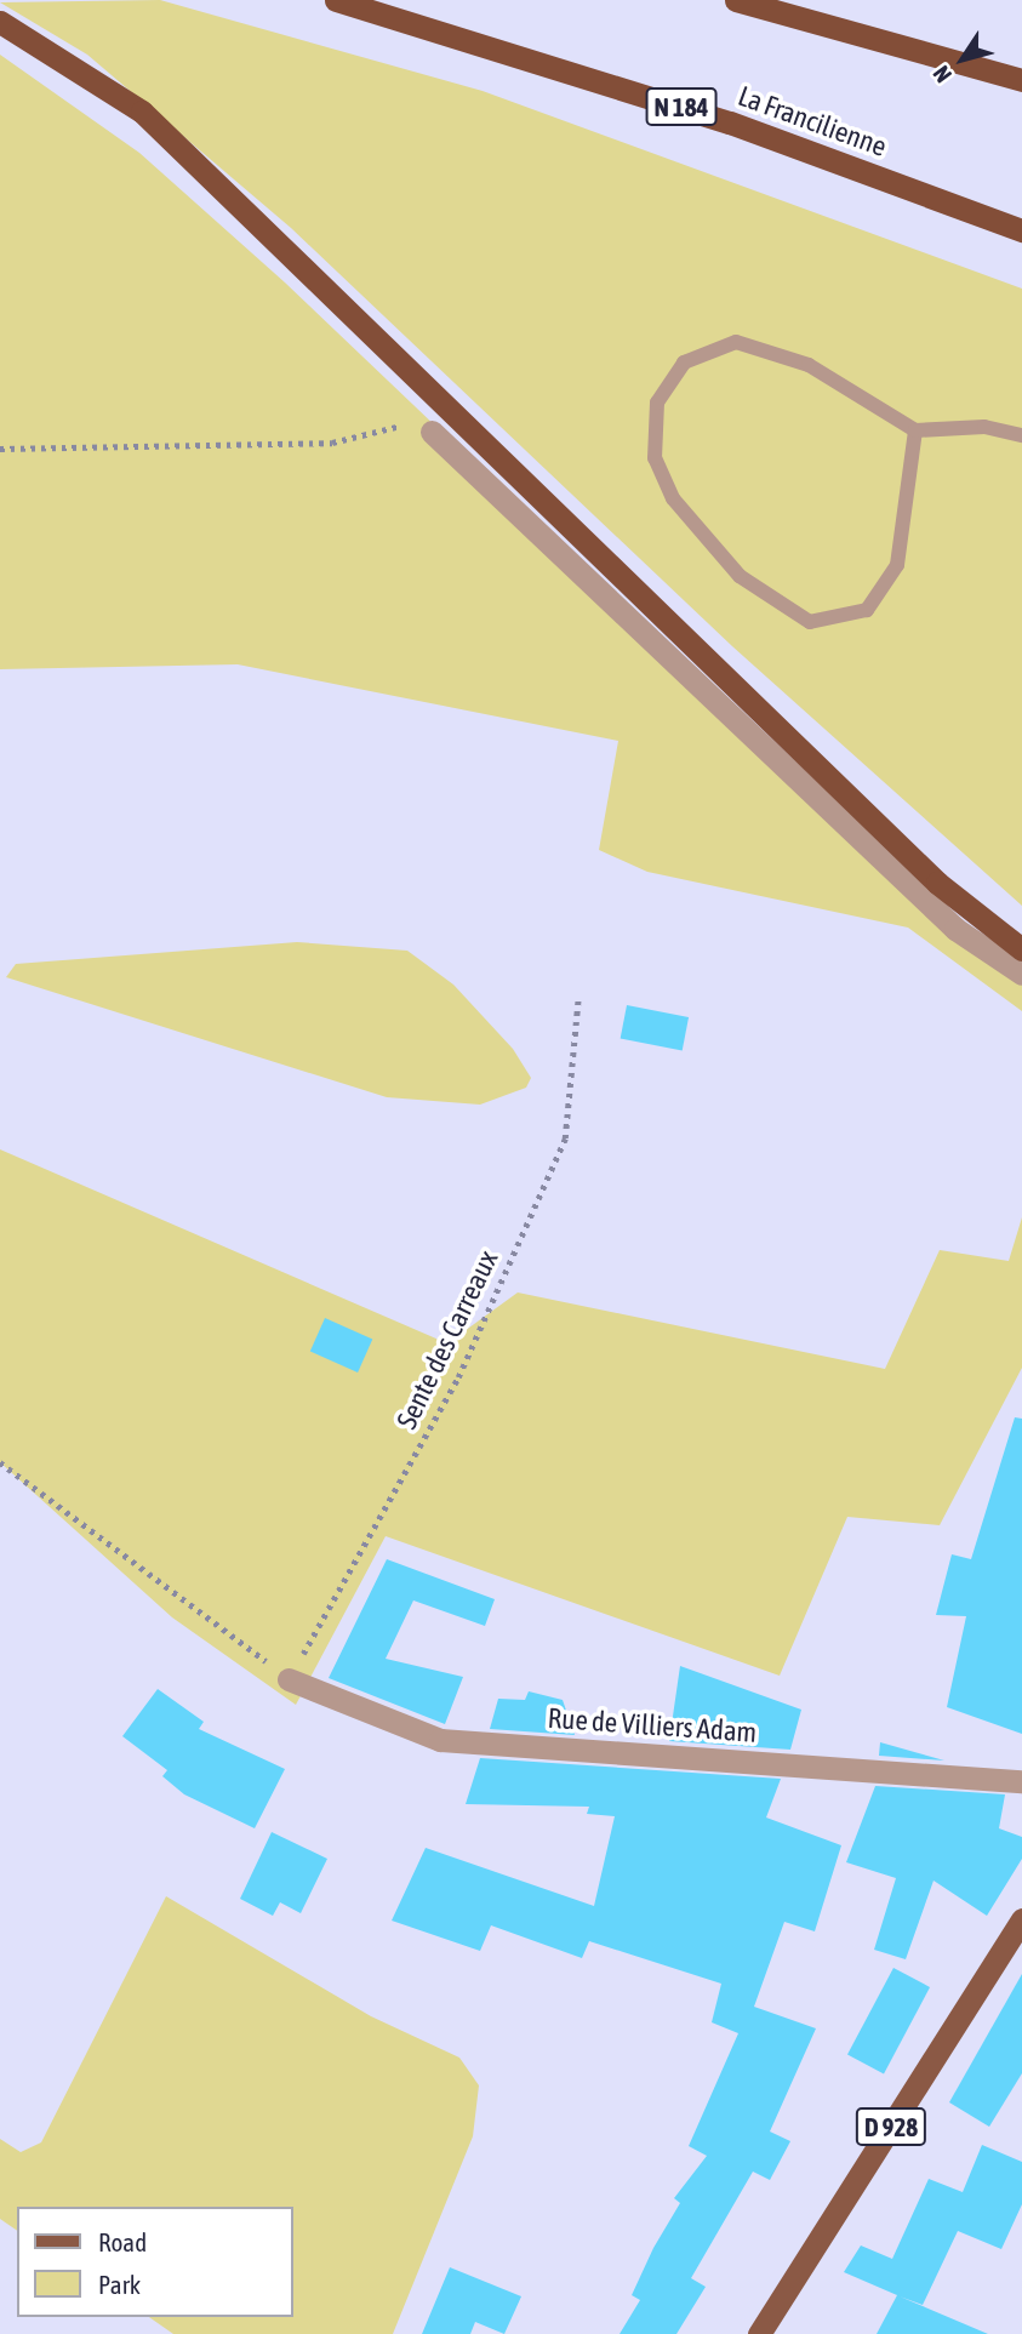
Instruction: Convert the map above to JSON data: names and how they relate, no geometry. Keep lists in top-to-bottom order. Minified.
{"streets":{"highway":["N 184","La Francilienne"],"main road":["D 928"],"street":["Rue de Villiers Adam"],"path":["Sente des Carreaux"]},"crossings":[["Sente des Carreaux","Rue de Villiers Adam"]],"legend":["Road","Park"],"north":"bottom left"}
